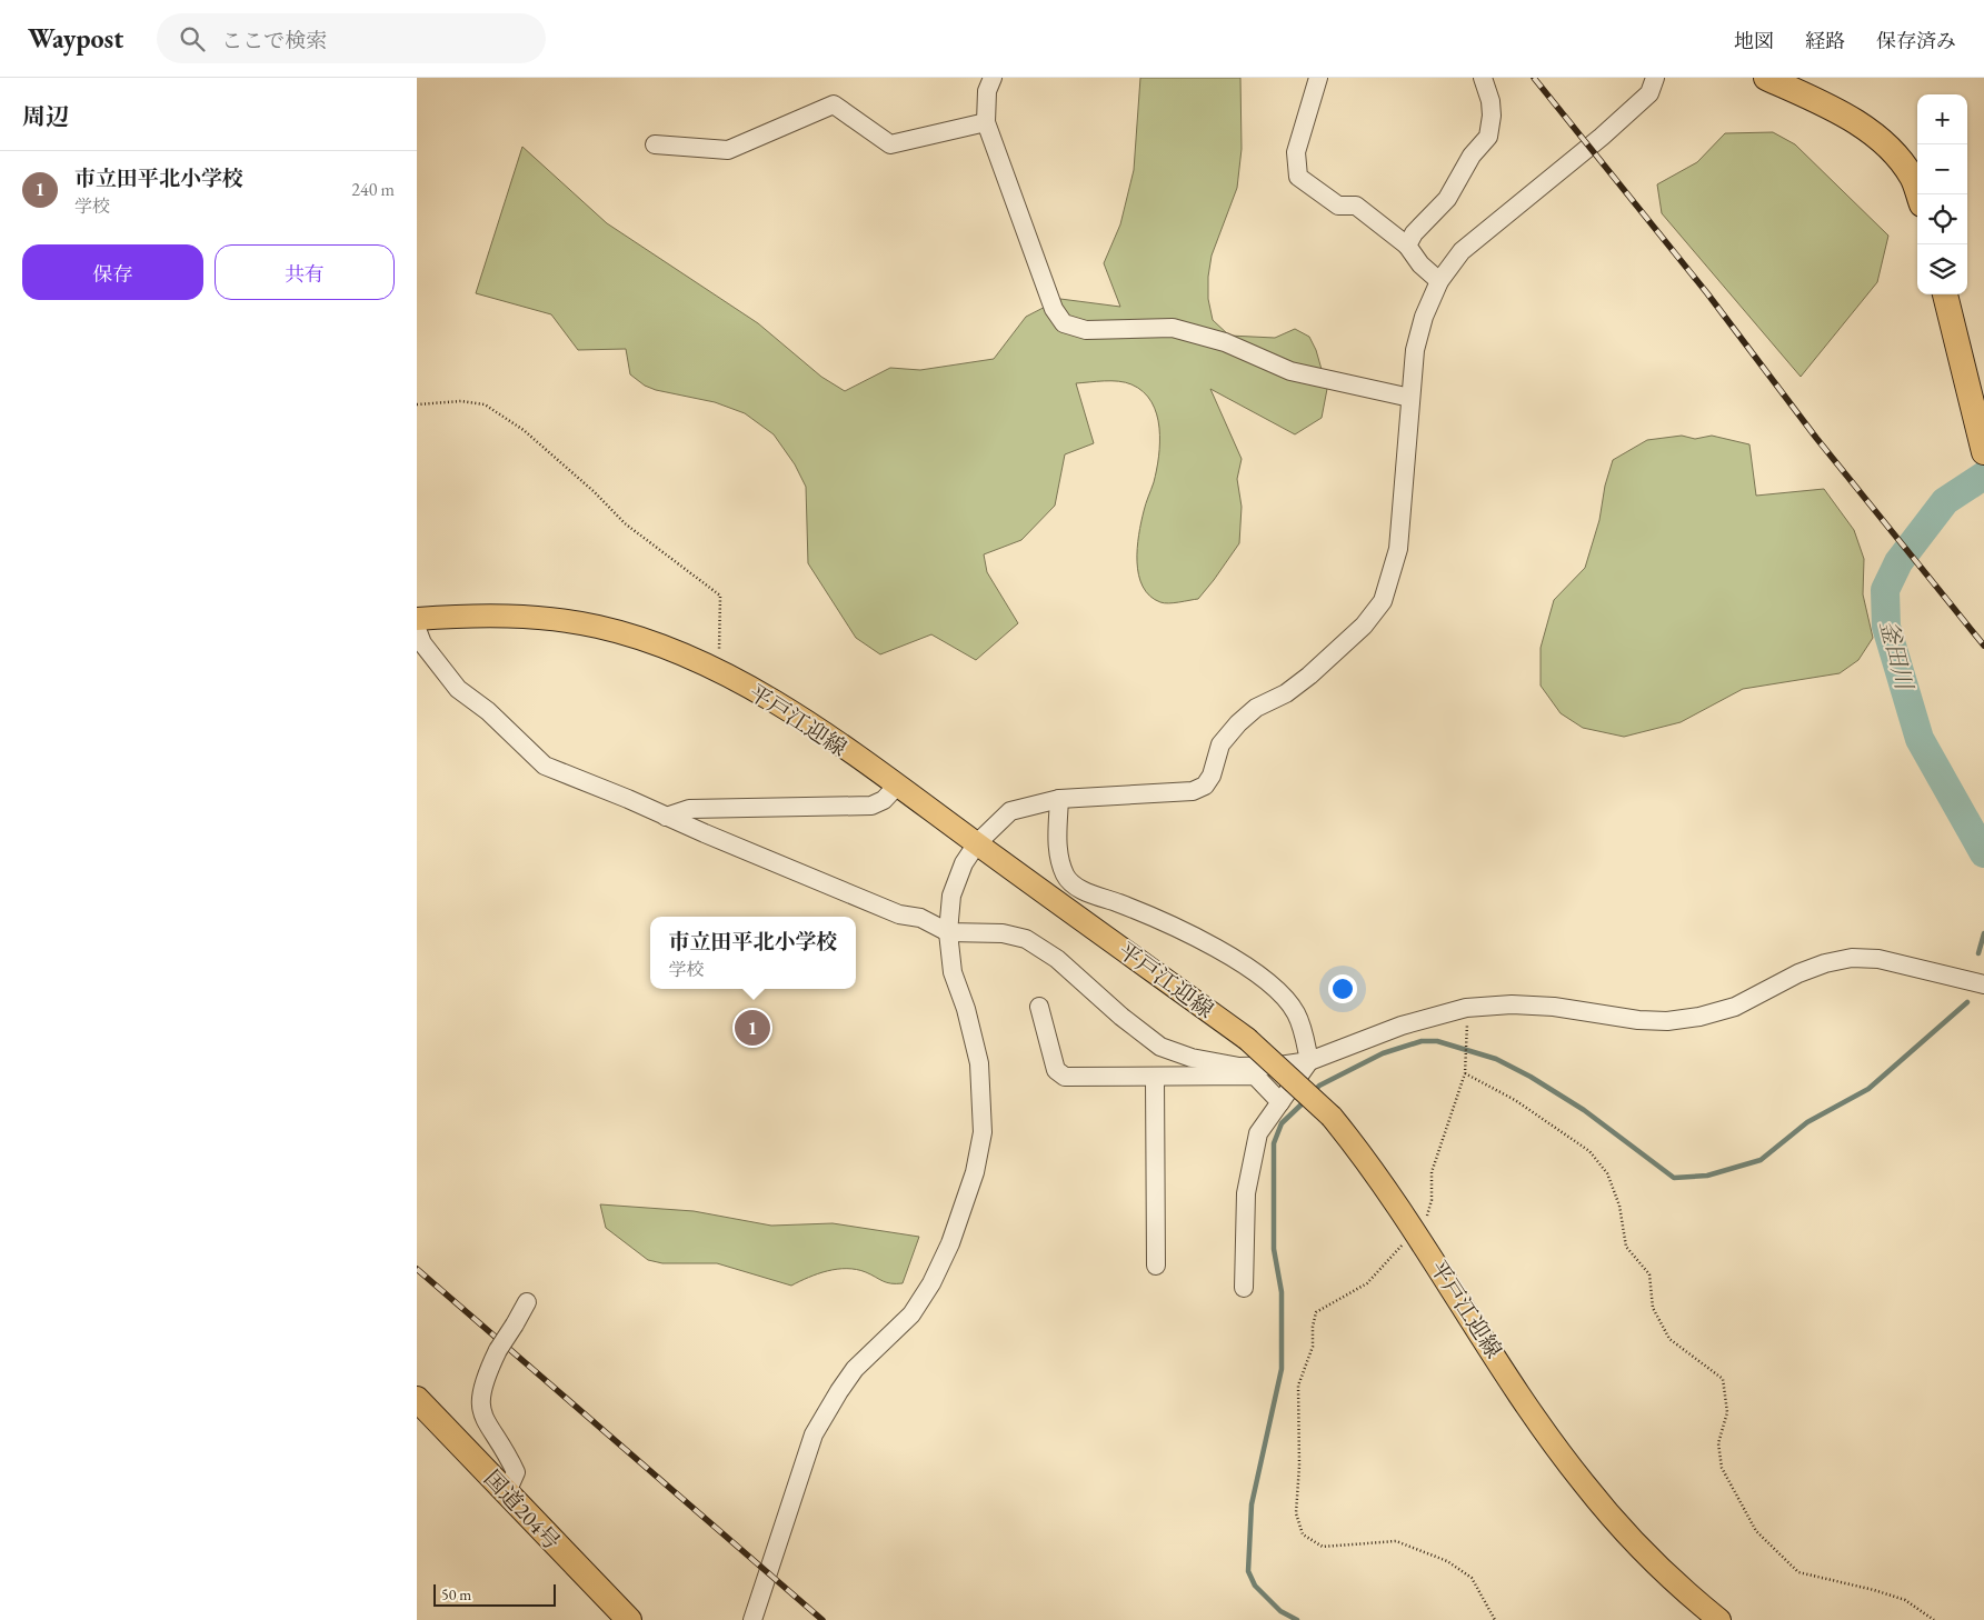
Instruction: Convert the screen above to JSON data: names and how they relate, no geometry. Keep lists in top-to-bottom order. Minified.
{"streets":{"highway":["国道204号"],"main road":["平戸江迎線"]},"water":["釜田川"],"scale_bar":"50 m","page":{"header":"Waypost","search":"ここで検索","nav":["地図","経路","保存済み"],"heading":"周辺","map_buttons":["+","−"],"list":[{"mark":"1","name":"市立田平北小学校","note":"学校","value":"240 m"}],"buttons":["保存","共有"],"popup":["市立田平北小学校","学校"],"pins":"1","scale":"50 m"}}
